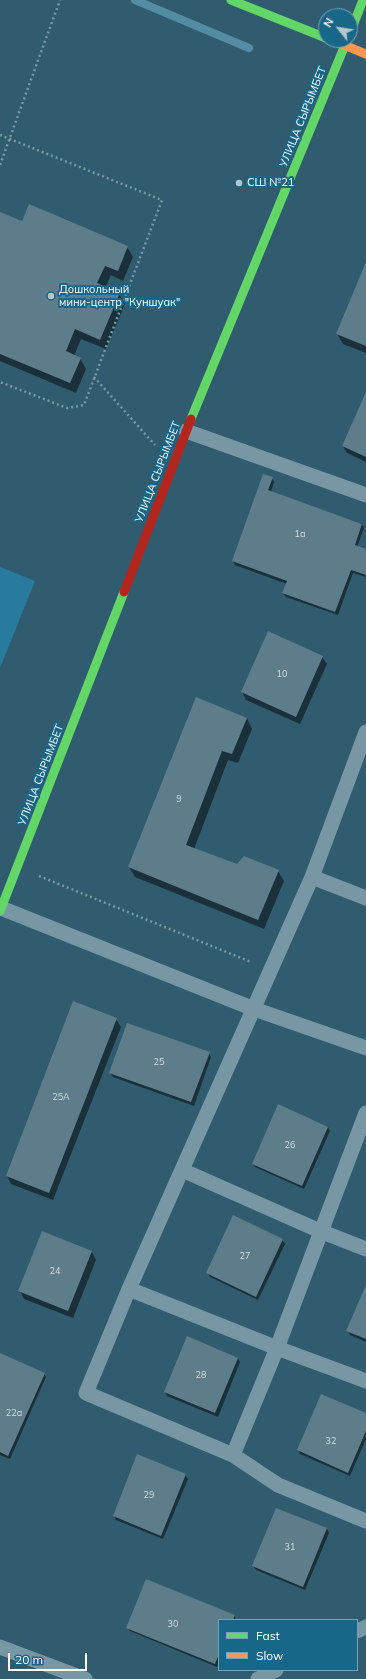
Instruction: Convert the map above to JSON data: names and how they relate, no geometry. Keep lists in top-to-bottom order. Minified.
{"streets":{"street":["УЛИЦА СЫРЫМБЕТ"]},"places":["СШ №21","Дошкольный мини-центр \"Куншуак\""],"house_numbers":["1а","10","9","25","25А","26","27","24","28","22а","32","29","31","30"],"legend":["Fast","Slow"],"scale_bar":"20 m","north":"top left"}
